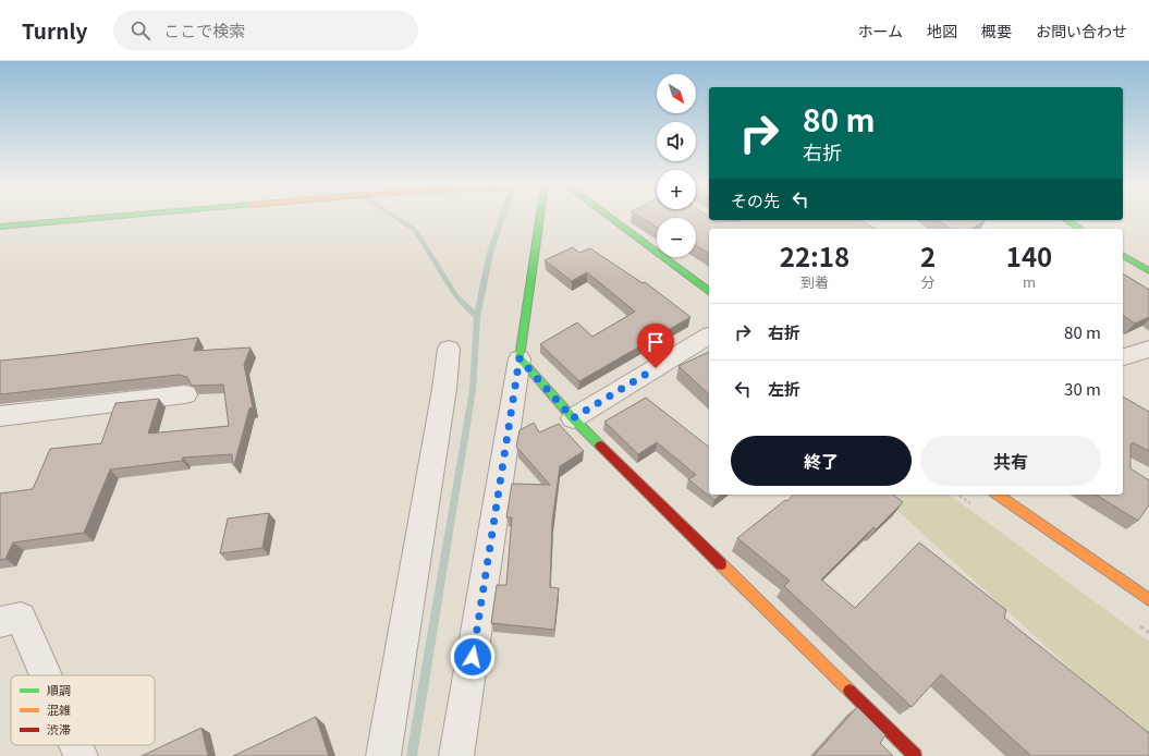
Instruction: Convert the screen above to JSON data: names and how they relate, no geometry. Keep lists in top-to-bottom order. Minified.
{"legend":["順調","混雑","渋滞"],"north":"bottom right","page":{"header":"Turnly","search":"ここで検索","nav":["ホーム","地図","概要","お問い合わせ"],"map_buttons":["+","−"],"turn":["80 m","右折"],"then":"その先","eta":["22:18","到着","2","分","140","m"],"list":[{"name":"右折","value":"80 m"},{"name":"左折","value":"30 m"}],"buttons":["終了","共有"]}}
